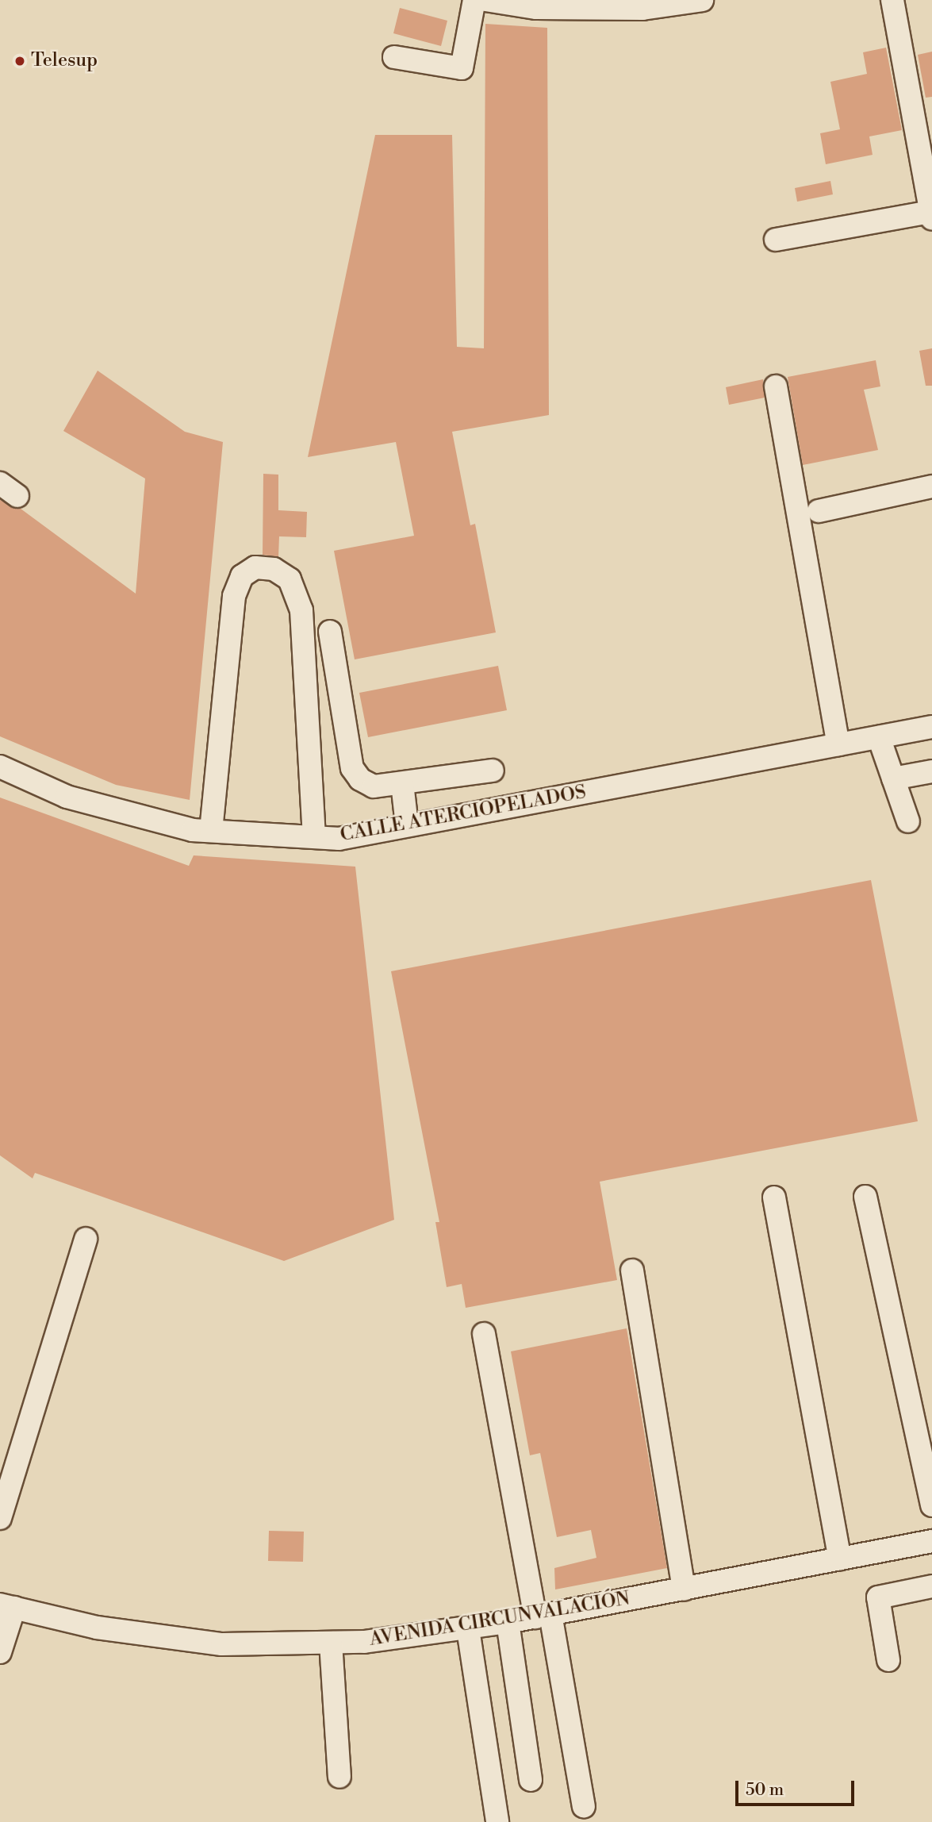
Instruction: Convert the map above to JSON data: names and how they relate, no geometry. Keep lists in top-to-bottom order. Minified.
{"streets":{"street":["CALLE ATERCIOPELADOS","AVENIDA CIRCUNVALACIÓN"]},"places":["Telesup"],"scale_bar":"50 m"}
